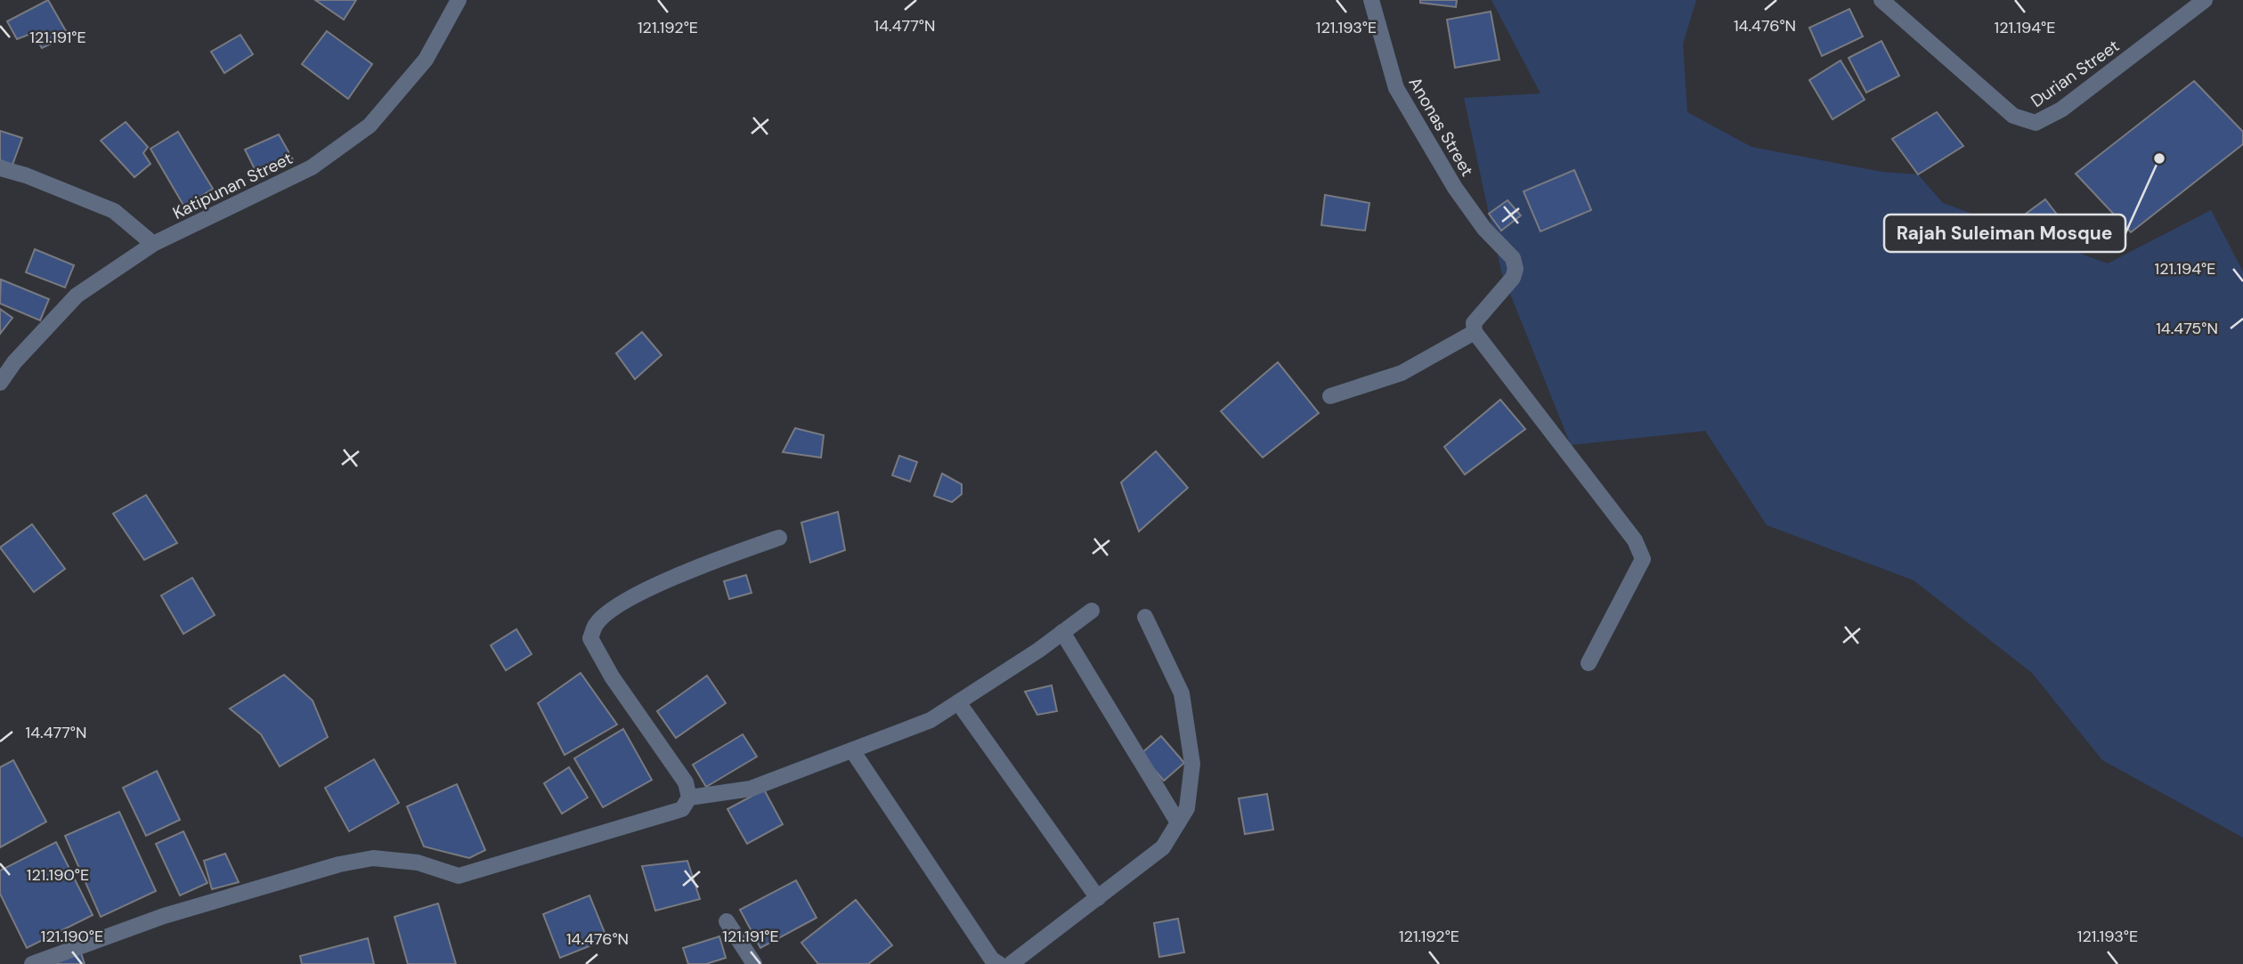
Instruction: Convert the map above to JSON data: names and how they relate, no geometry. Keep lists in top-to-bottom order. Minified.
{"streets":{"street":["Durian Street","Anonas Street","Katipunan Street"]},"places":["Rajah Suleiman Mosque"],"coordinates":["14.477°N","14.476°N","121.194°E","121.192°E","121.193°E","121.191°E","14.475°N","121.190°E"]}
